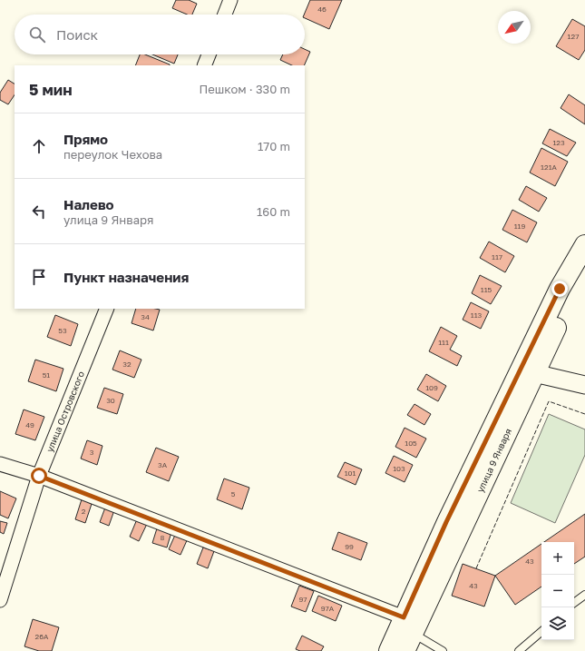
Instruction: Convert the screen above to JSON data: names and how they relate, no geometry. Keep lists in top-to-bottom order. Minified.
{"streets":{"main road":["улица 9 Января"],"street":["улица Островского"]},"house_numbers":["46","127","123","121А","119","117","115","113","34","53","111","32","51","109","30","49","105","3","3А","103","101","5","2","8","99","43","43","97","97А","26А"],"north":"bottom left","page":{"search":"Поиск","heading":["5 мин","Пешком · 330 m"],"list":[["Прямо","переулок Чехова","170 m"],["Налево","улица 9 Января","160 m"],"Пункт назначения"],"map_buttons":["+","−"]}}
